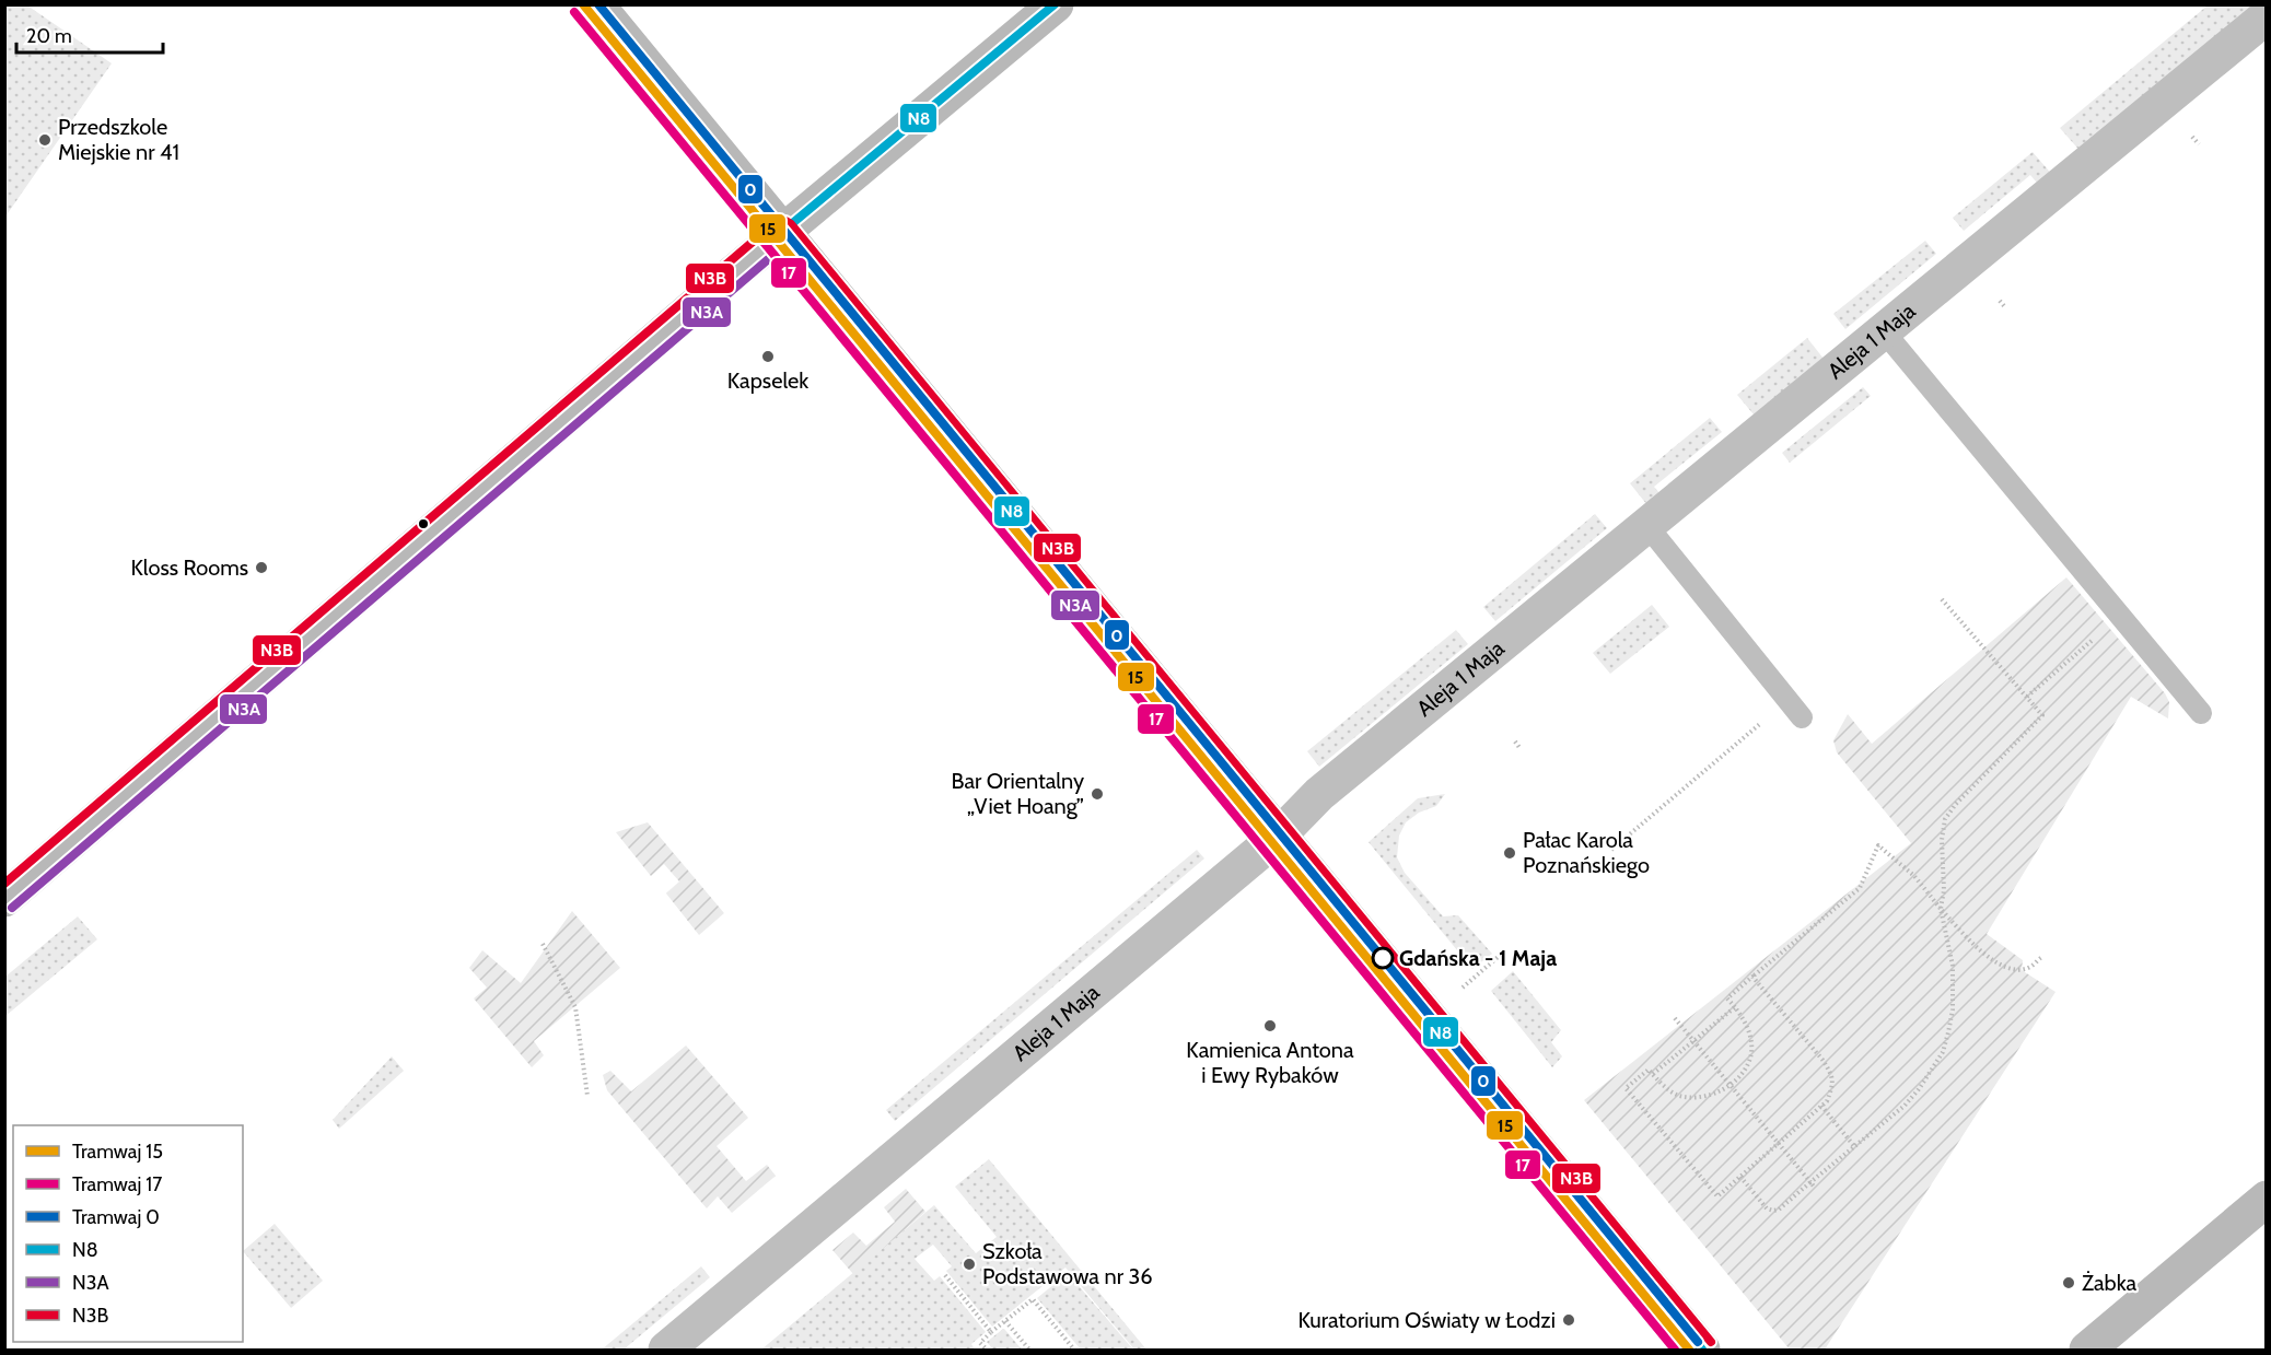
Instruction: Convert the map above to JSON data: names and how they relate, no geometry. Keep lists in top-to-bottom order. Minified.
{"streets":{"street":["Aleja 1 Maja"]},"places":["Przedszkole Miejskie nr 41","Kapselek","Kloss Rooms","Bar Orientalny „Viet Hoang”","Pałac Karola Poznańskiego","Gdańska - 1 Maja","Kamienica Antona i Ewy Rybaków","Szkoła Podstawowa nr 36","Żabka","Kuratorium Oświaty w Łodzi"],"lines":["tram line 15","tram line 0","transit line N8","tram line 17","transit line N3B","transit line N3A"],"legend":["Tramwaj 15","Tramwaj 17","Tramwaj 0","N8","N3A","N3B"],"scale_bar":"20 m"}
